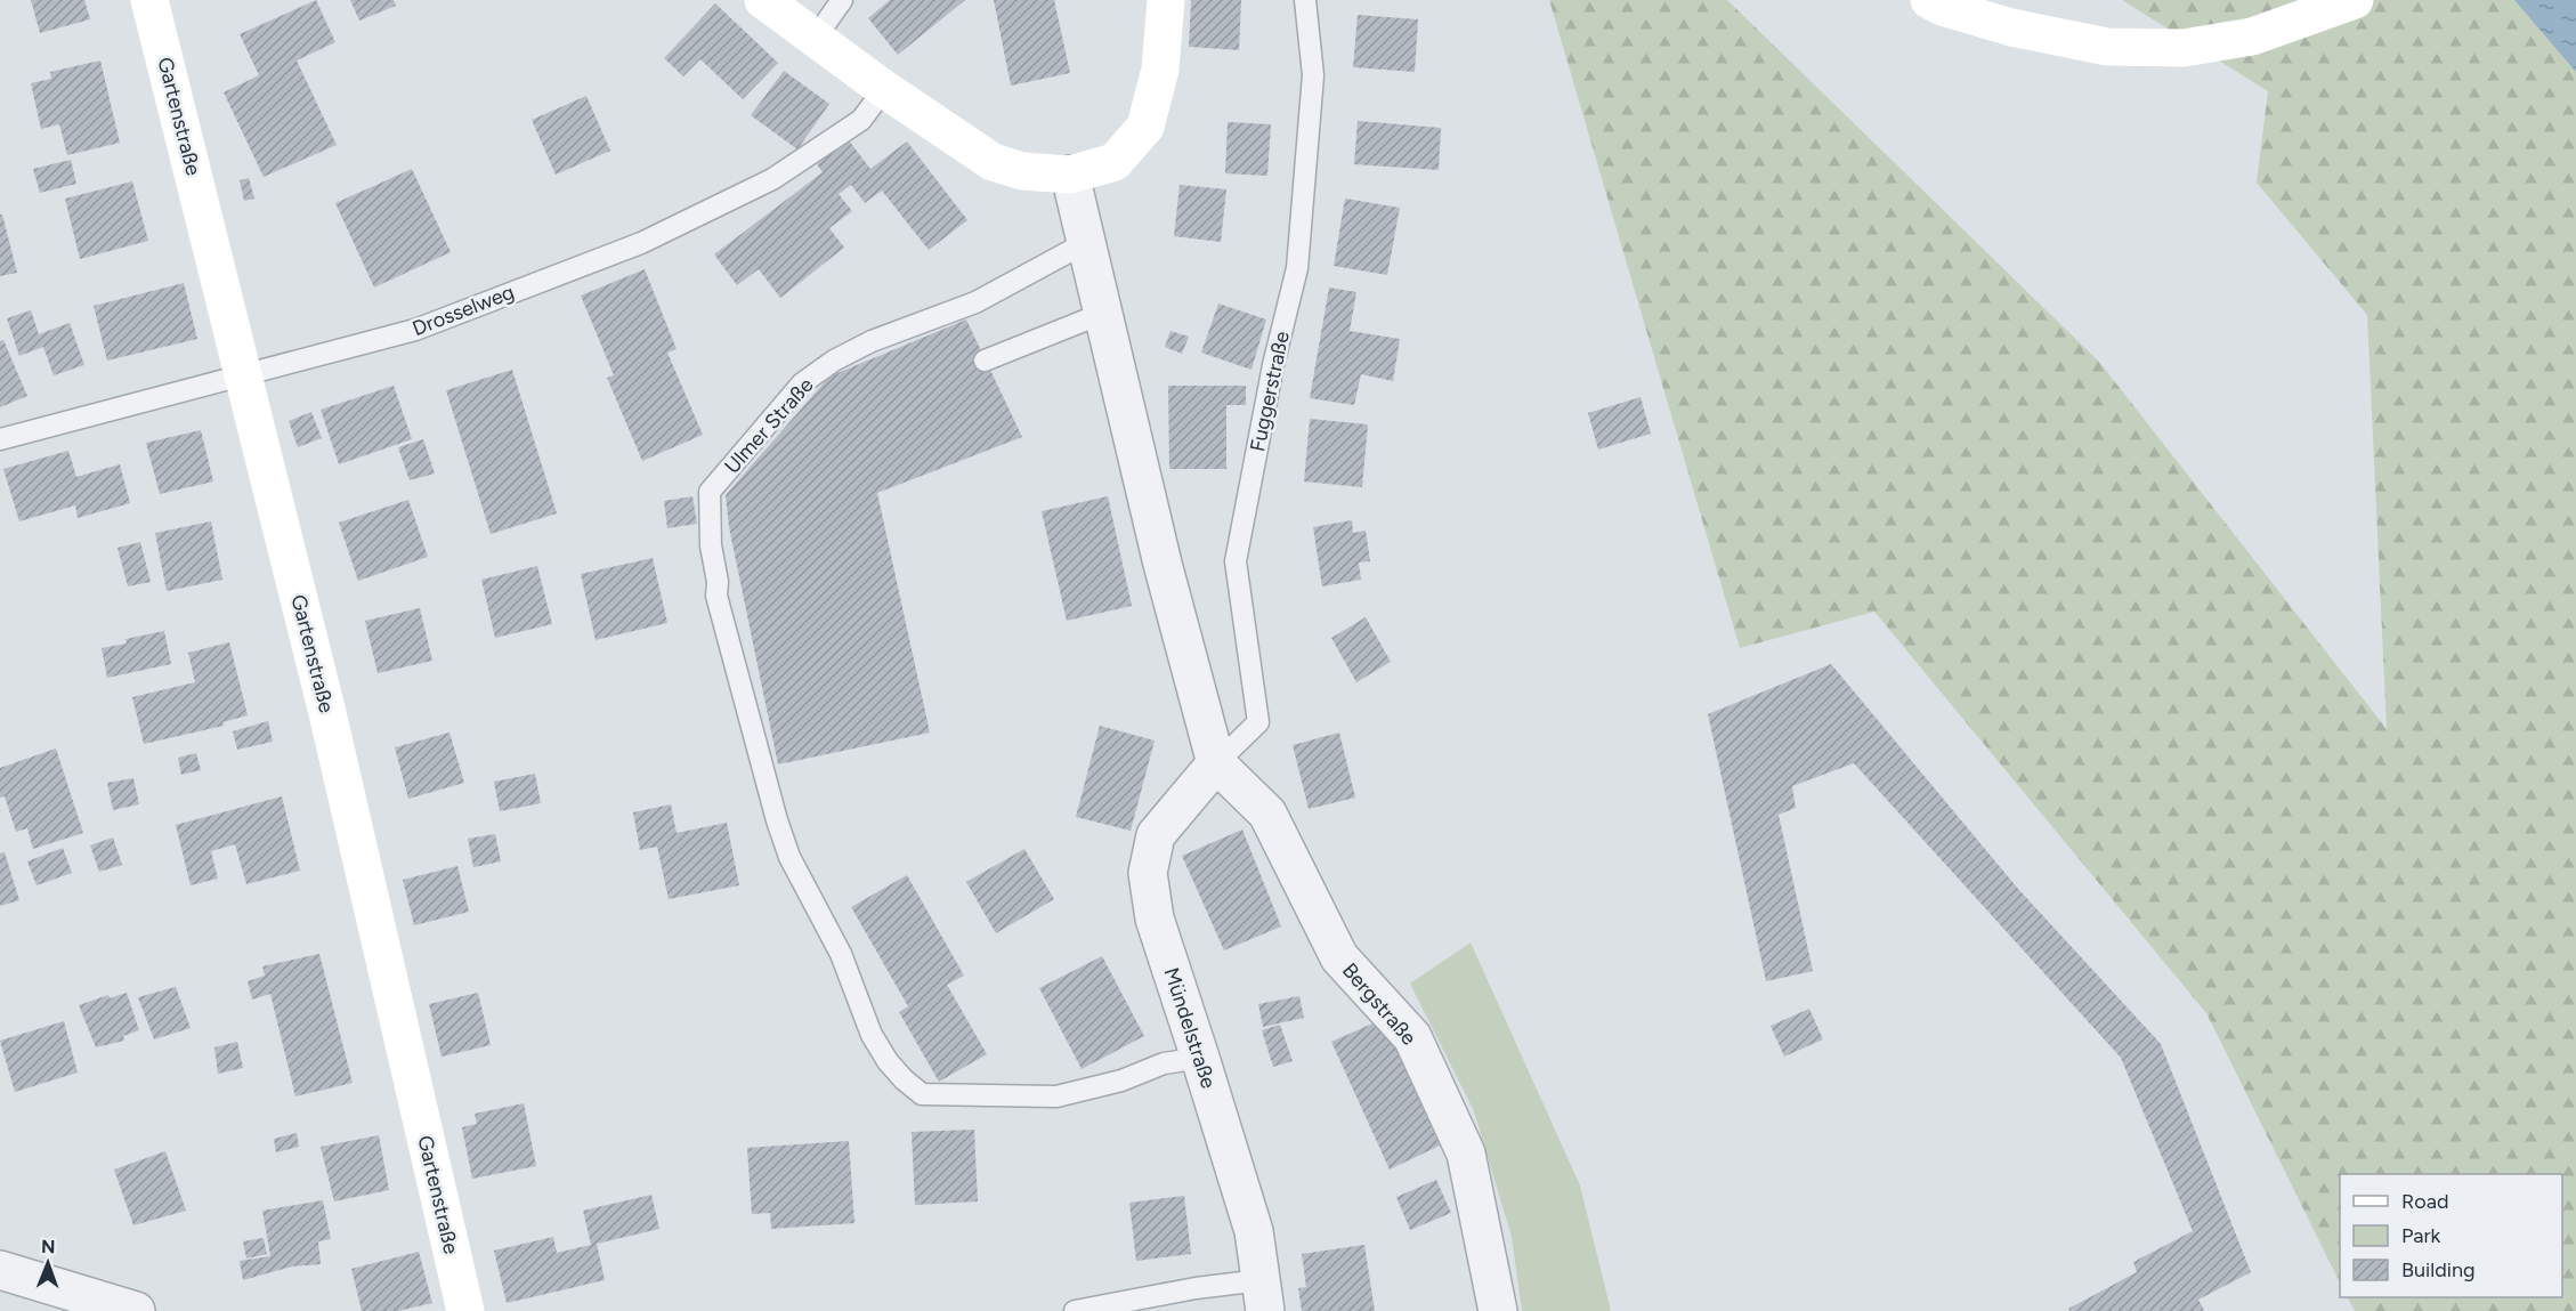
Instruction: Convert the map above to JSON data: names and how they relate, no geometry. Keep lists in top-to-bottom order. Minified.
{"streets":{"main road":["Gartenstraße"],"street":["Bergstraße","Mündelstraße"],"lane":["Drosselweg","Fuggerstraße","Ulmer Straße"]},"crossings":[["Gartenstraße","Drosselweg"],["Fuggerstraße","Bergstraße"],["Fuggerstraße","Mündelstraße"],["Ulmer Straße","Mündelstraße"],["Bergstraße","Mündelstraße"]],"legend":["Road","Park","Building"],"north":"top"}
